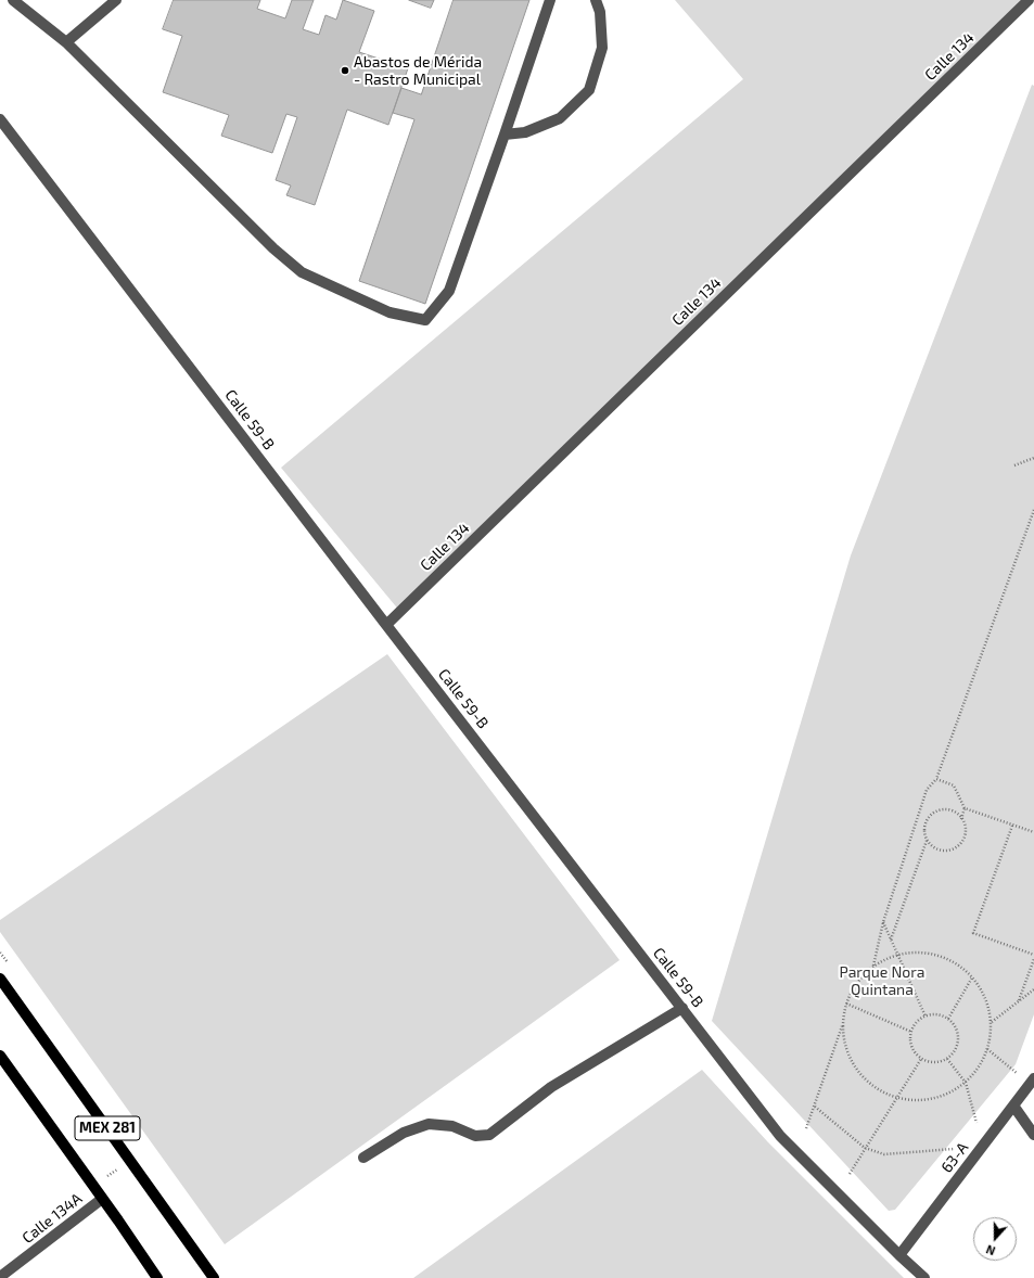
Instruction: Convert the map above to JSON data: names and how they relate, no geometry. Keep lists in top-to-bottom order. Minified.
{"streets":{"main road":["MEX 281"],"street":["Calle 134","Calle 59-B","63-A","Calle 134A"]},"crossings":[["Calle 134","Calle 59-B"],["Calle 59-B","63-A"],["MEX 281","Calle 134A"]],"parks":["Parque Nora Quintana"],"places":["Abastos de Mérida - Rastro Municipal"],"north":"bottom"}
